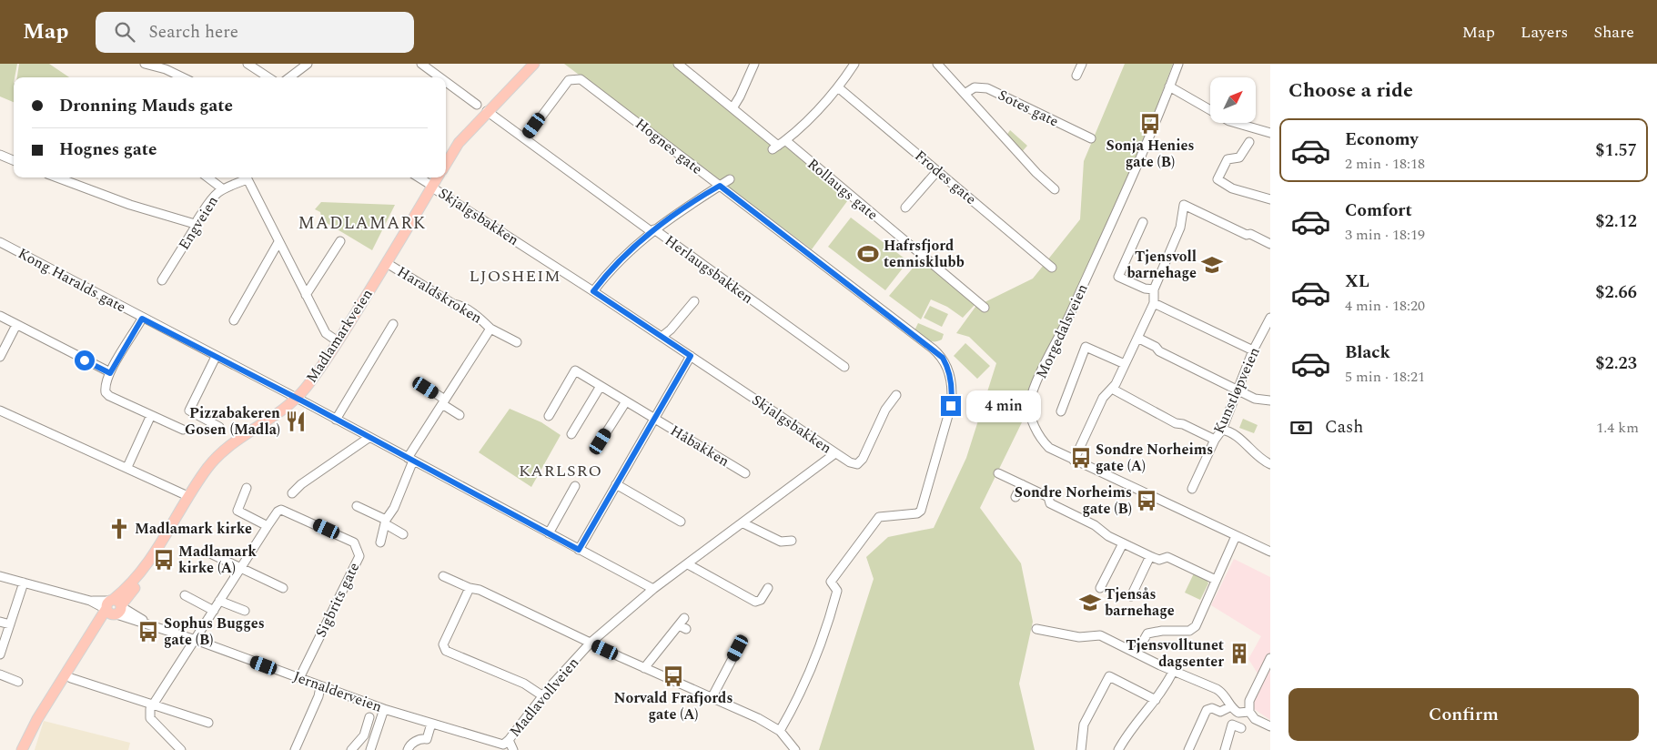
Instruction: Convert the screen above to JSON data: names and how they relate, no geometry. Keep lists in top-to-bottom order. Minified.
{"streets":{"main road":["Madlamarkveien"],"street":["Sotes gate","Hognes gate","Frodes gate","Rollaugs gate","Skjalgsbakken","Engveien","Herlaugsbakken","Kong Haralds gate","Haraldskroken","Morgedalsveien","Kunstløpveien","Håbakken","Sigbrits gate","Jernalderveien","Madlavollveien"]},"crossings":[["Hognes gate","Herlaugsbakken"],["Skjalgsbakken","Madlamarkveien"],["Skjalgsbakken","Håbakken"],["Skjalgsbakken","Madlavollveien"],["Kong Haralds gate","Haraldskroken"],["Kong Haralds gate","Madlamarkveien"],["Kong Haralds gate","Håbakken"],["Kong Haralds gate","Madlavollveien"],["Haraldskroken","Madlamarkveien"],["Madlamarkveien","Jernalderveien"],["Sigbrits gate","Jernalderveien"],["Jernalderveien","Madlavollveien"]],"districts":["MADLAMARK","LJOSHEIM","KARLSRO"],"places":{"bus stop":["Sonja Henies gate (B)","Sondre Norheims gate (A)","Sondre Norheims gate (B)","Madlamark kirke (A)","Sophus Bugges gate (B)","Norvald Frafjords gate (A)"],"sports":["Hafrsfjord tennisklubb"],"school or university":["Tjensvoll barnehage","Tjensås barnehage"],"restaurant":["Pizzabakeren Gosen (Madla)"],"church":["Madlamark kirke"],"building":["Tjensvolltunet dagsenter"]},"north":"top right","page":{"header":"Map","search":"Search here","nav":["Map","Layers","Share"],"heading":"Choose a ride","banner":["Dronning Mauds gate","Hognes gate"],"list":[{"name":"Economy","note":"2 min · 18:18","value":"$1.57"},{"name":"Comfort","note":"3 min · 18:19","value":"$2.12"},{"name":"XL","note":"4 min · 18:20","value":"$2.66"},{"name":"Black","note":"5 min · 18:21","value":"$2.23"}],"bubble":"4 min","pay":["Cash","1.4 km"],"buttons":"Confirm"}}
